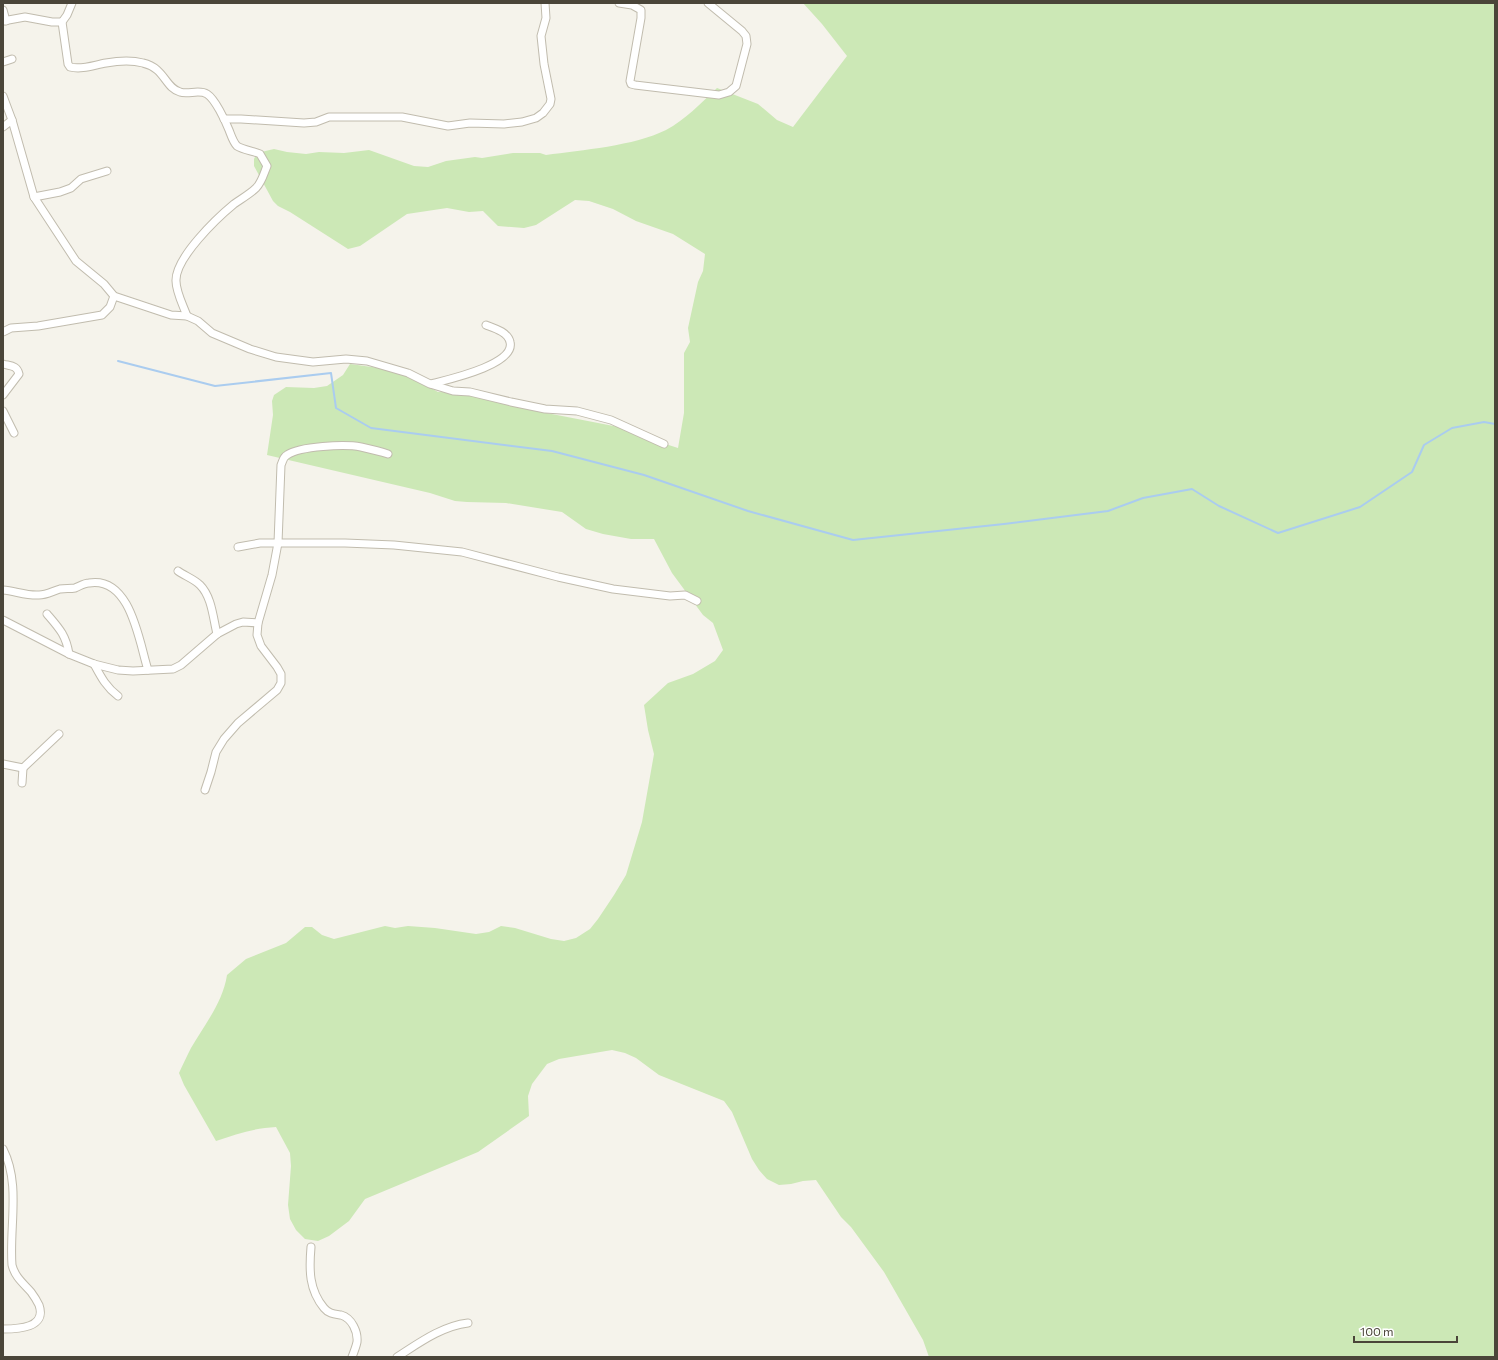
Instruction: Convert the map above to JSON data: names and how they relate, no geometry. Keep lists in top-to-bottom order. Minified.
{"scale_bar":"100 m"}
